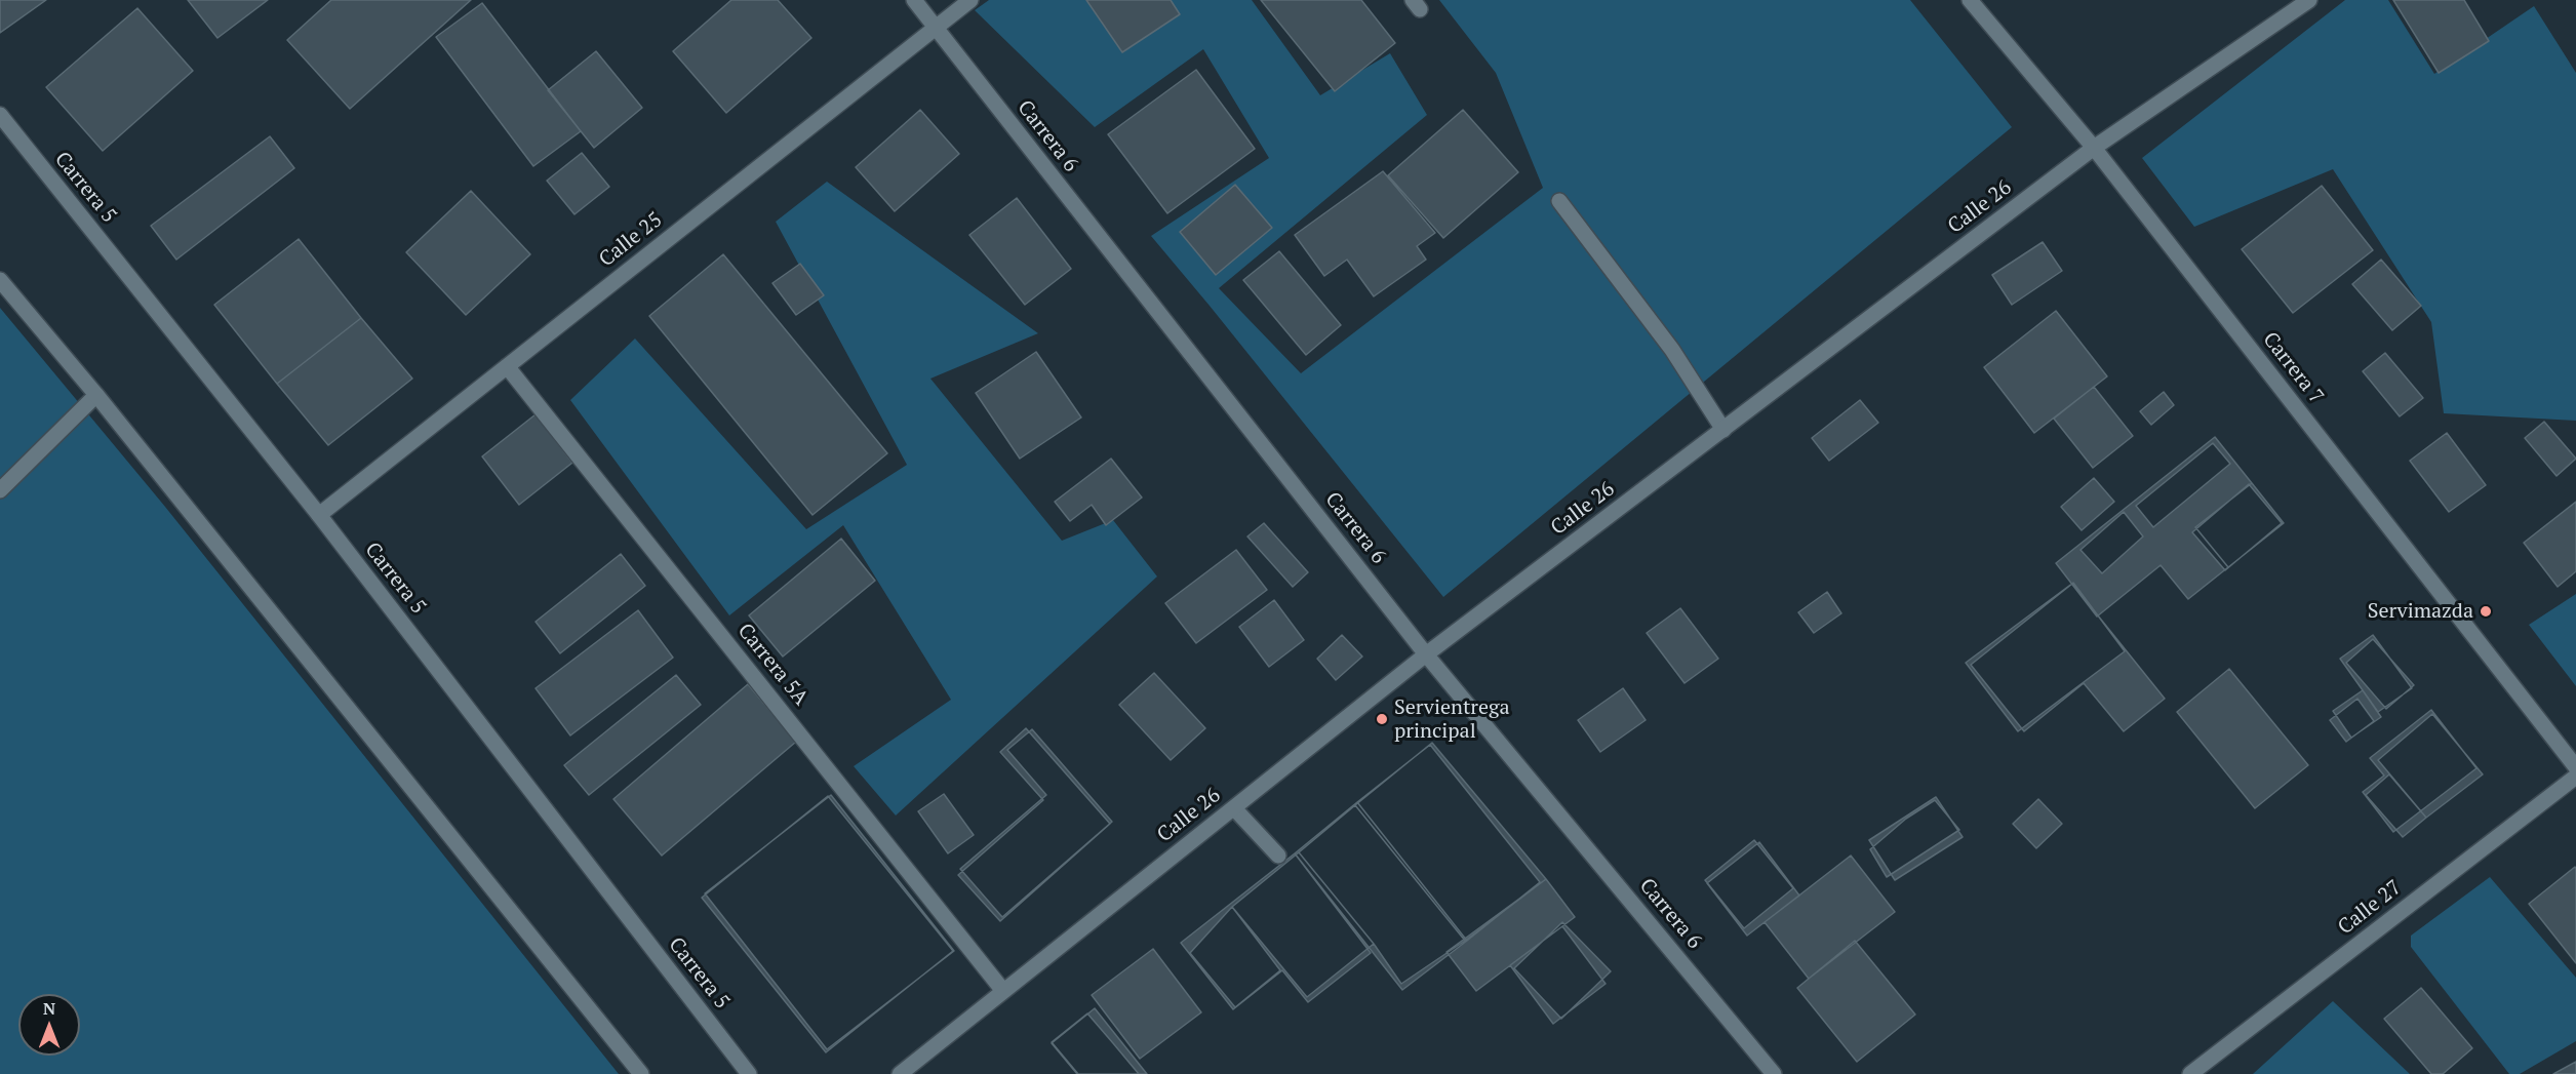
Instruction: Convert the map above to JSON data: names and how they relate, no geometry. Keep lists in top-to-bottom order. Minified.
{"streets":{"street":["Carrera 6","Carrera 5","Calle 26","Calle 25","Carrera 7","Carrera 5A","Calle 27"]},"crossings":[["Carrera 6","Calle 26"],["Carrera 6","Calle 25"],["Carrera 5","Calle 25"],["Calle 26","Carrera 7"],["Calle 26","Carrera 5A"],["Calle 25","Carrera 5A"]],"places":["Servimazda","Servientrega principal"],"north":"top"}
